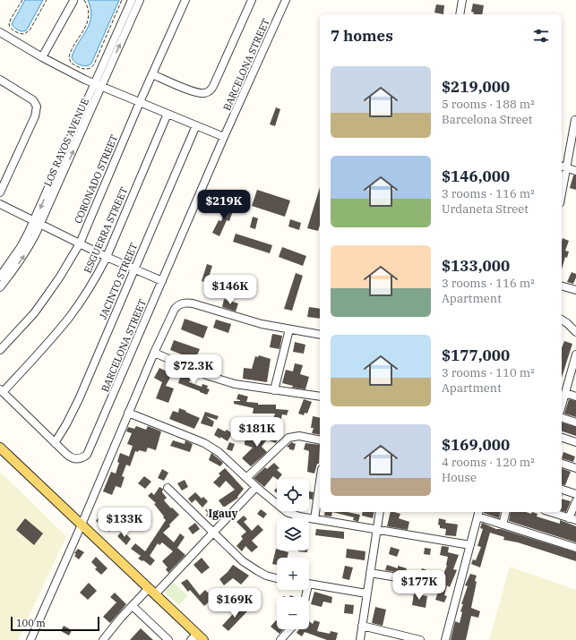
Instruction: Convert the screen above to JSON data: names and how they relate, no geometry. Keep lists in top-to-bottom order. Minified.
{"streets":{"street":["BARCELONA STREET","LOS RAYOS AVENUE","CORONADO STREET","ESGUERRA STREET","JACINTO STREET"]},"crossings":[["BARCELONA STREET","ESGUERRA STREET"],["BARCELONA STREET","JACINTO STREET"]],"districts":["Igauy"],"scale_bar":"100 m","page":{"heading":"7 homes","list":[{"name":"$219,000","note":"5 rooms · 188 m² · Barcelona Street"},{"name":"$146,000","note":"3 rooms · 116 m² · Urdaneta Street"},{"name":"$133,000","note":"3 rooms · 116 m² · Apartment"},{"name":"$177,000","note":"3 rooms · 110 m² · Apartment"},{"name":"$169,000","note":"4 rooms · 120 m² · House"}],"price":["$219K","$146K","$72.3K","$181K","$133K","$177K","$169K"],"map_buttons":["+","−"],"scale":"100 m"}}
